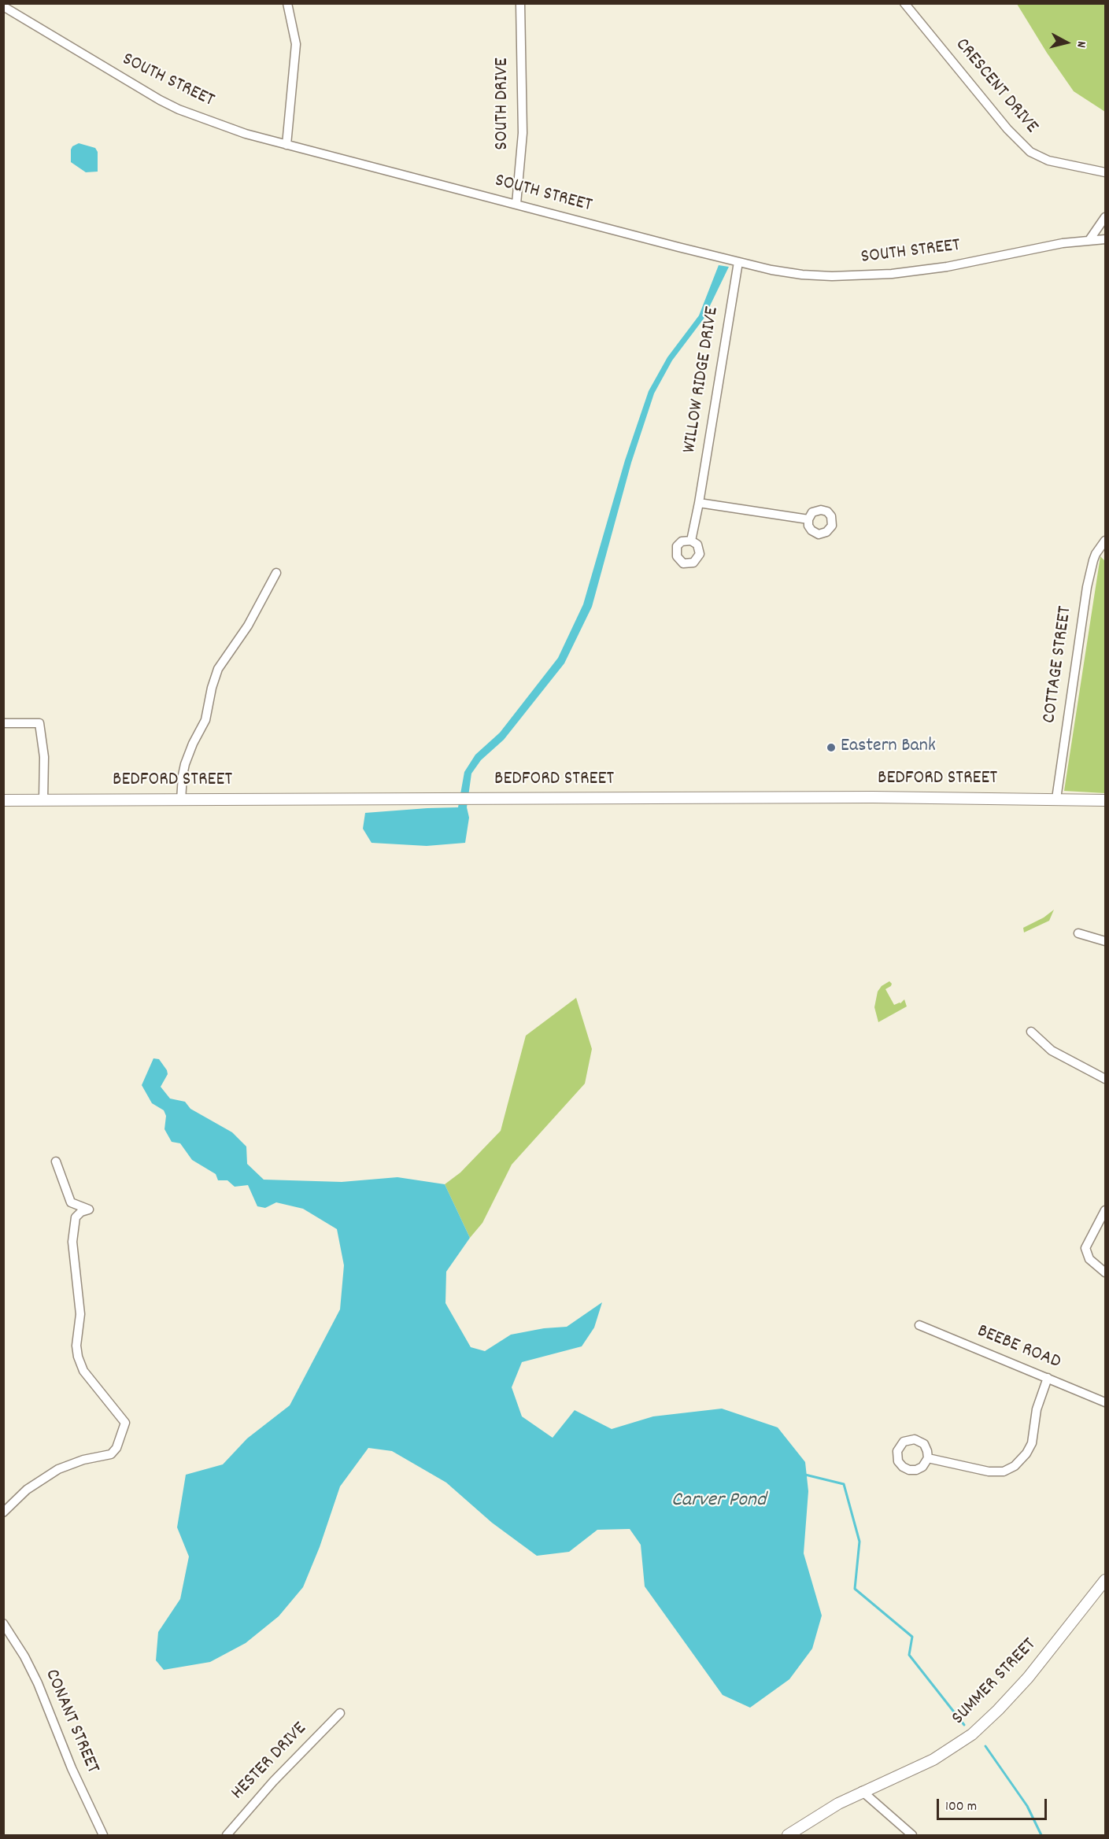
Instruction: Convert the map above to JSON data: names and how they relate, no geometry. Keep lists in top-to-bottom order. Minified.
{"streets":{"main road":["BEDFORD STREET","SUMMER STREET"],"street":["SOUTH STREET","CRESCENT DRIVE","SOUTH DRIVE","WILLOW RIDGE DRIVE","COTTAGE STREET","BEEBE ROAD","CONANT STREET","HESTER DRIVE"]},"crossings":[["SOUTH STREET","SOUTH DRIVE"],["SOUTH STREET","WILLOW RIDGE DRIVE"],["COTTAGE STREET","BEDFORD STREET"]],"water":["Carver Pond"],"places":["Eastern Bank"],"scale_bar":"100 m","north":"right"}
